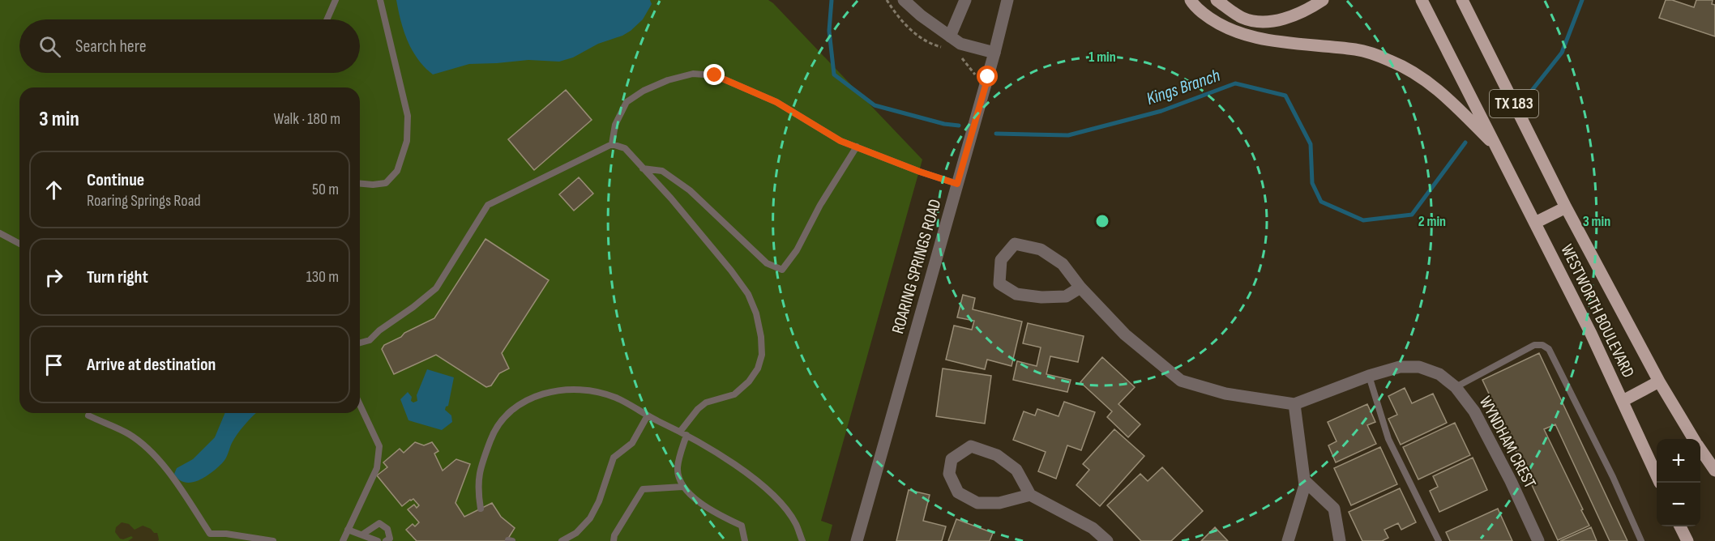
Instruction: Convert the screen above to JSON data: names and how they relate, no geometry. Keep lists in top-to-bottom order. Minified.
{"streets":{"main road":["TX 183","WESTWORTH BOULEVARD"],"street":["ROARING SPRINGS ROAD","WYNDHAM CREST"]},"water":["Kings Branch"],"page":{"search":"Search here","heading":["3 min","Walk · 180 m"],"list":[["Continue","Roaring Springs Road","50 m"],["Turn right","130 m"],"Arrive at destination"],"map_buttons":["+","−"]},"rings":["1 min","2 min","3 min"]}
